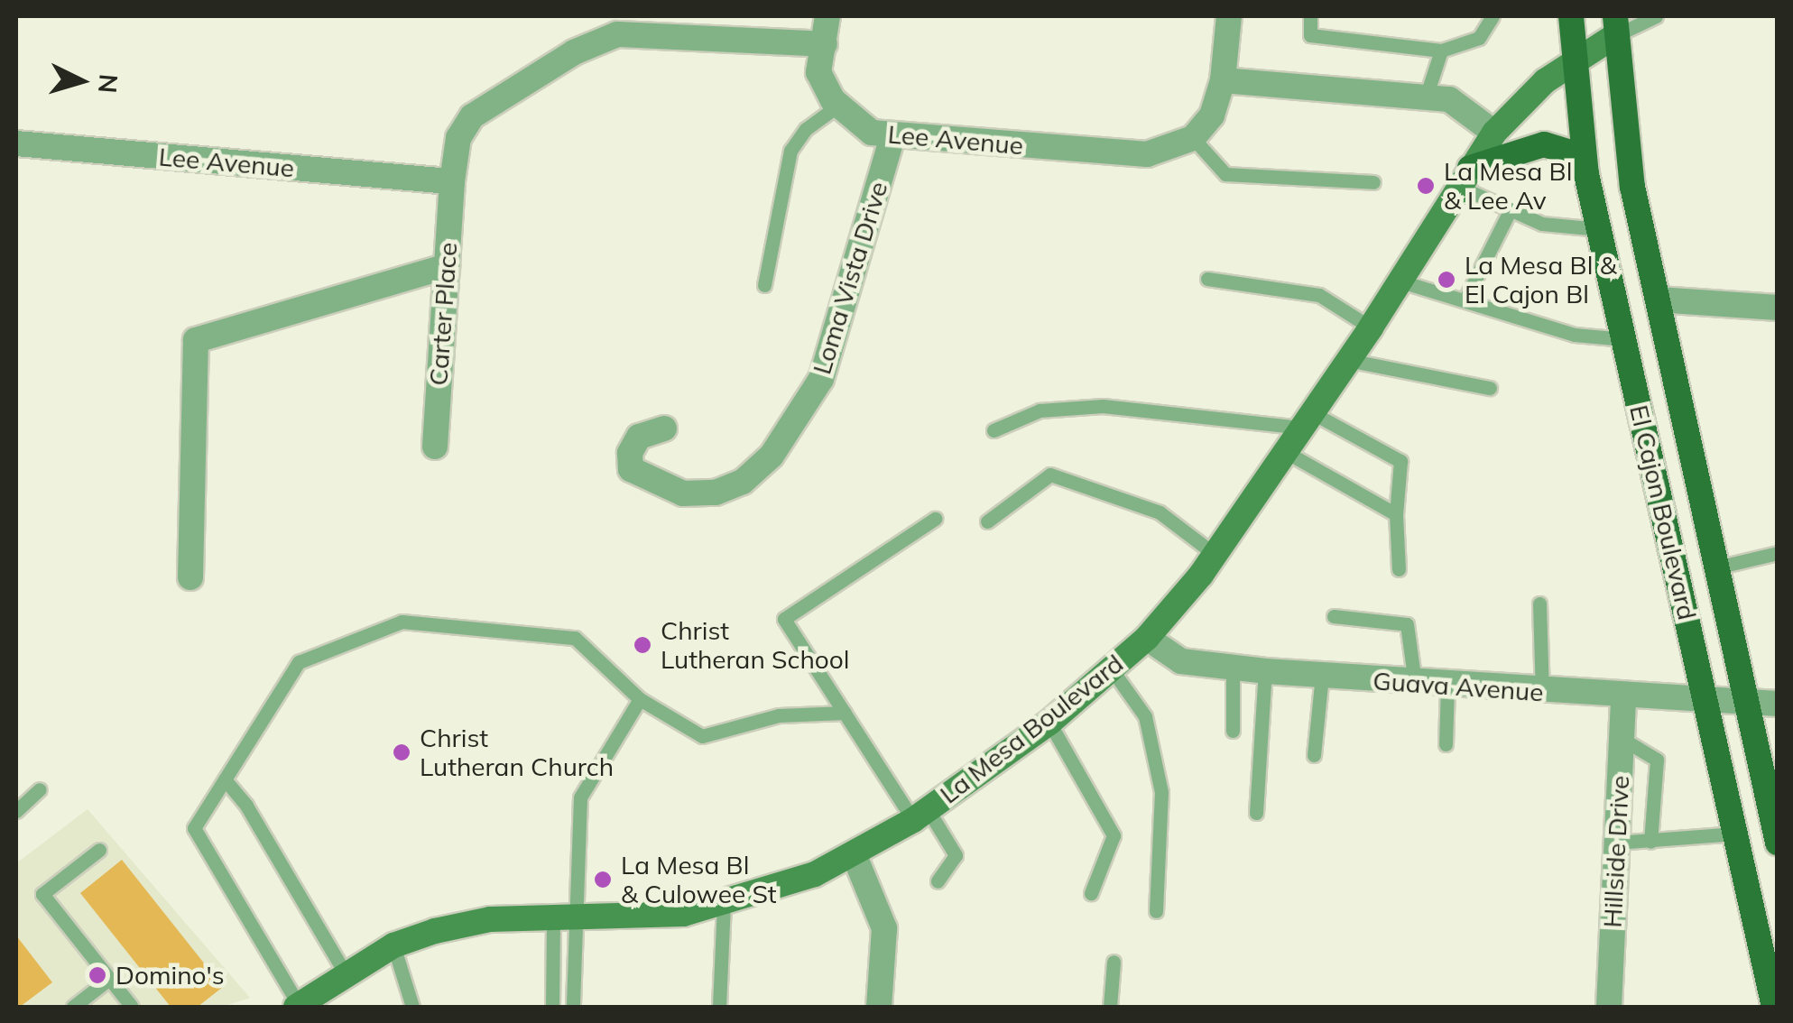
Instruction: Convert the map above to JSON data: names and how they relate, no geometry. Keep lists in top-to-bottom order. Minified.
{"streets":{"main road":["El Cajon Boulevard","La Mesa Boulevard"],"street":["Lee Avenue","Loma Vista Drive","Carter Place","Guava Avenue","Hillside Drive"]},"crossings":[["Lee Avenue","Loma Vista Drive"],["Lee Avenue","Carter Place"],["El Cajon Boulevard","Guava Avenue"],["El Cajon Boulevard","La Mesa Boulevard"],["Guava Avenue","La Mesa Boulevard"],["Guava Avenue","Hillside Drive"]],"places":["La Mesa Bl & Lee Av","La Mesa Bl & El Cajon Bl","Christ Lutheran School","Christ Lutheran Church","La Mesa Bl & Culowee St","Domino's"],"north":"right"}
